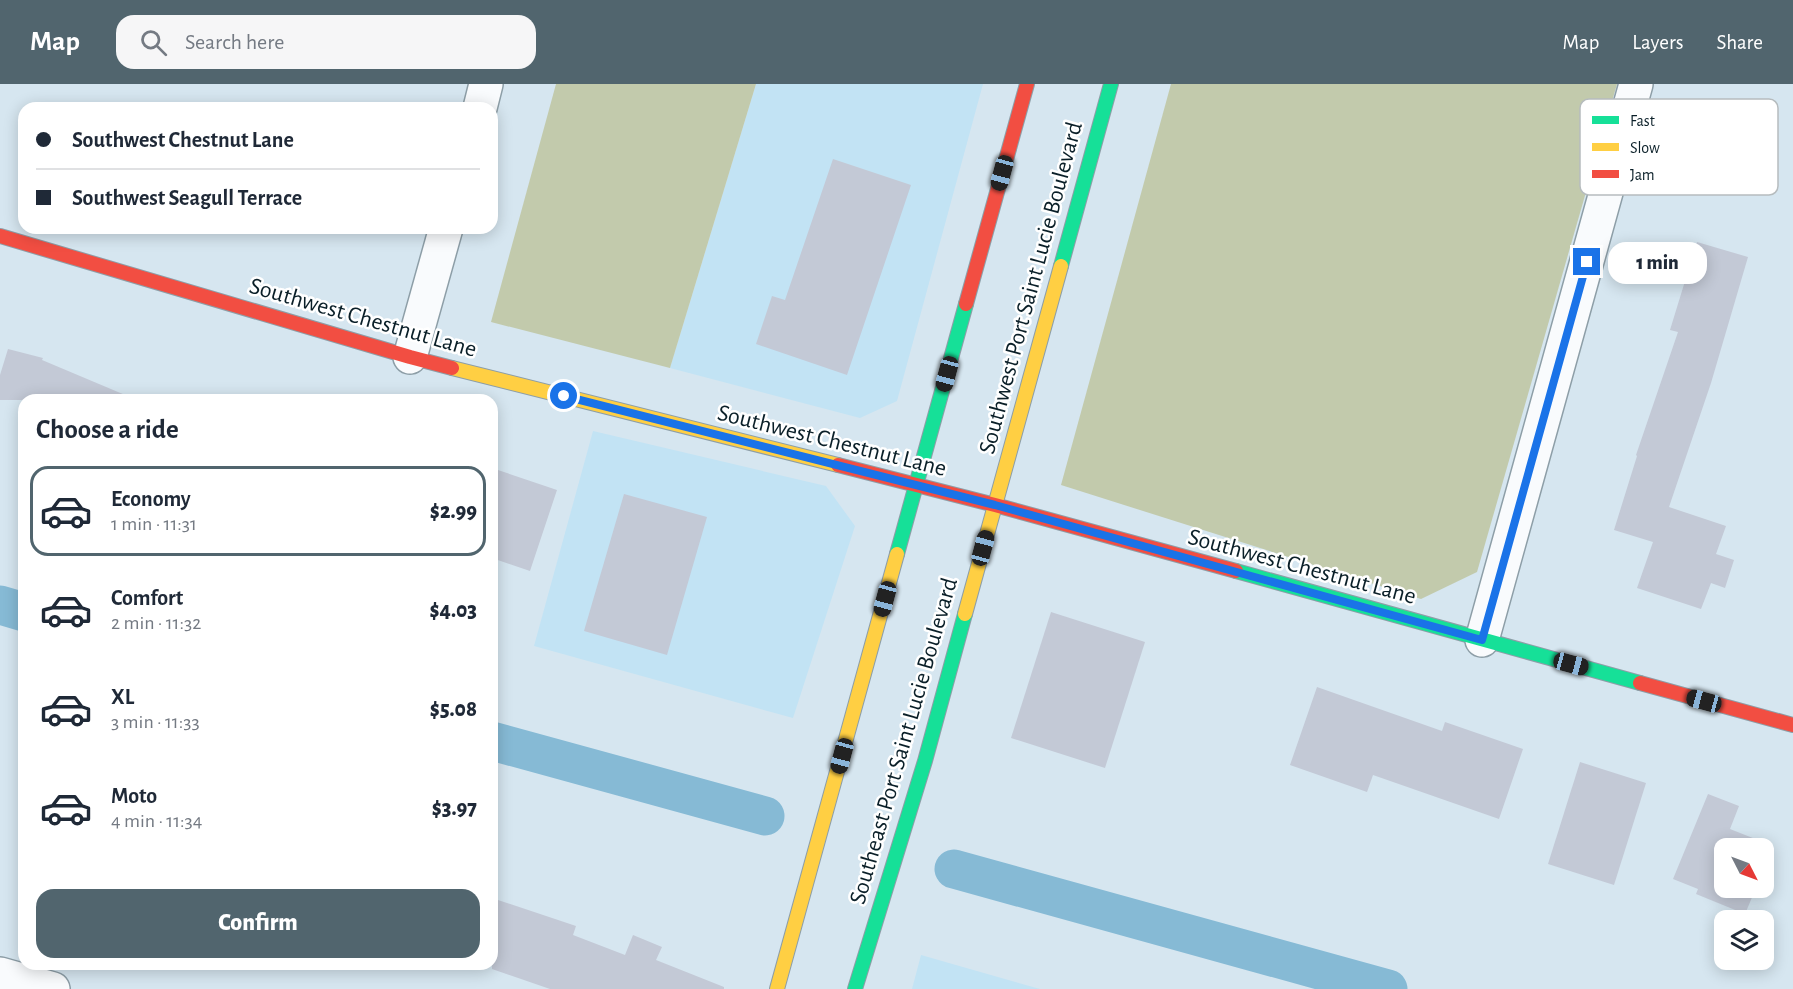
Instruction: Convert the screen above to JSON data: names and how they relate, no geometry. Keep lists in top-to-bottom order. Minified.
{"streets":{"main road":["Southwest Port Saint Lucie Boulevard","Southwest Chestnut Lane","Southeast Port Saint Lucie Boulevard"]},"crossings":[["Southwest Port Saint Lucie Boulevard","Southwest Chestnut Lane"],["Southwest Port Saint Lucie Boulevard","Southeast Port Saint Lucie Boulevard"],["Southwest Chestnut Lane","Southeast Port Saint Lucie Boulevard"]],"legend":["Fast","Slow","Jam"],"north":"bottom right","page":{"header":"Map","search":"Search here","nav":["Map","Layers","Share"],"banner":["Southwest Chestnut Lane","Southwest Seagull Terrace"],"bubble":"1 min","heading":"Choose a ride","list":[{"name":"Economy","note":"1 min · 11:31","value":"$2.99"},{"name":"Comfort","note":"2 min · 11:32","value":"$4.03"},{"name":"XL","note":"3 min · 11:33","value":"$5.08"},{"name":"Moto","note":"4 min · 11:34","value":"$3.97"}],"buttons":"Confirm"}}
